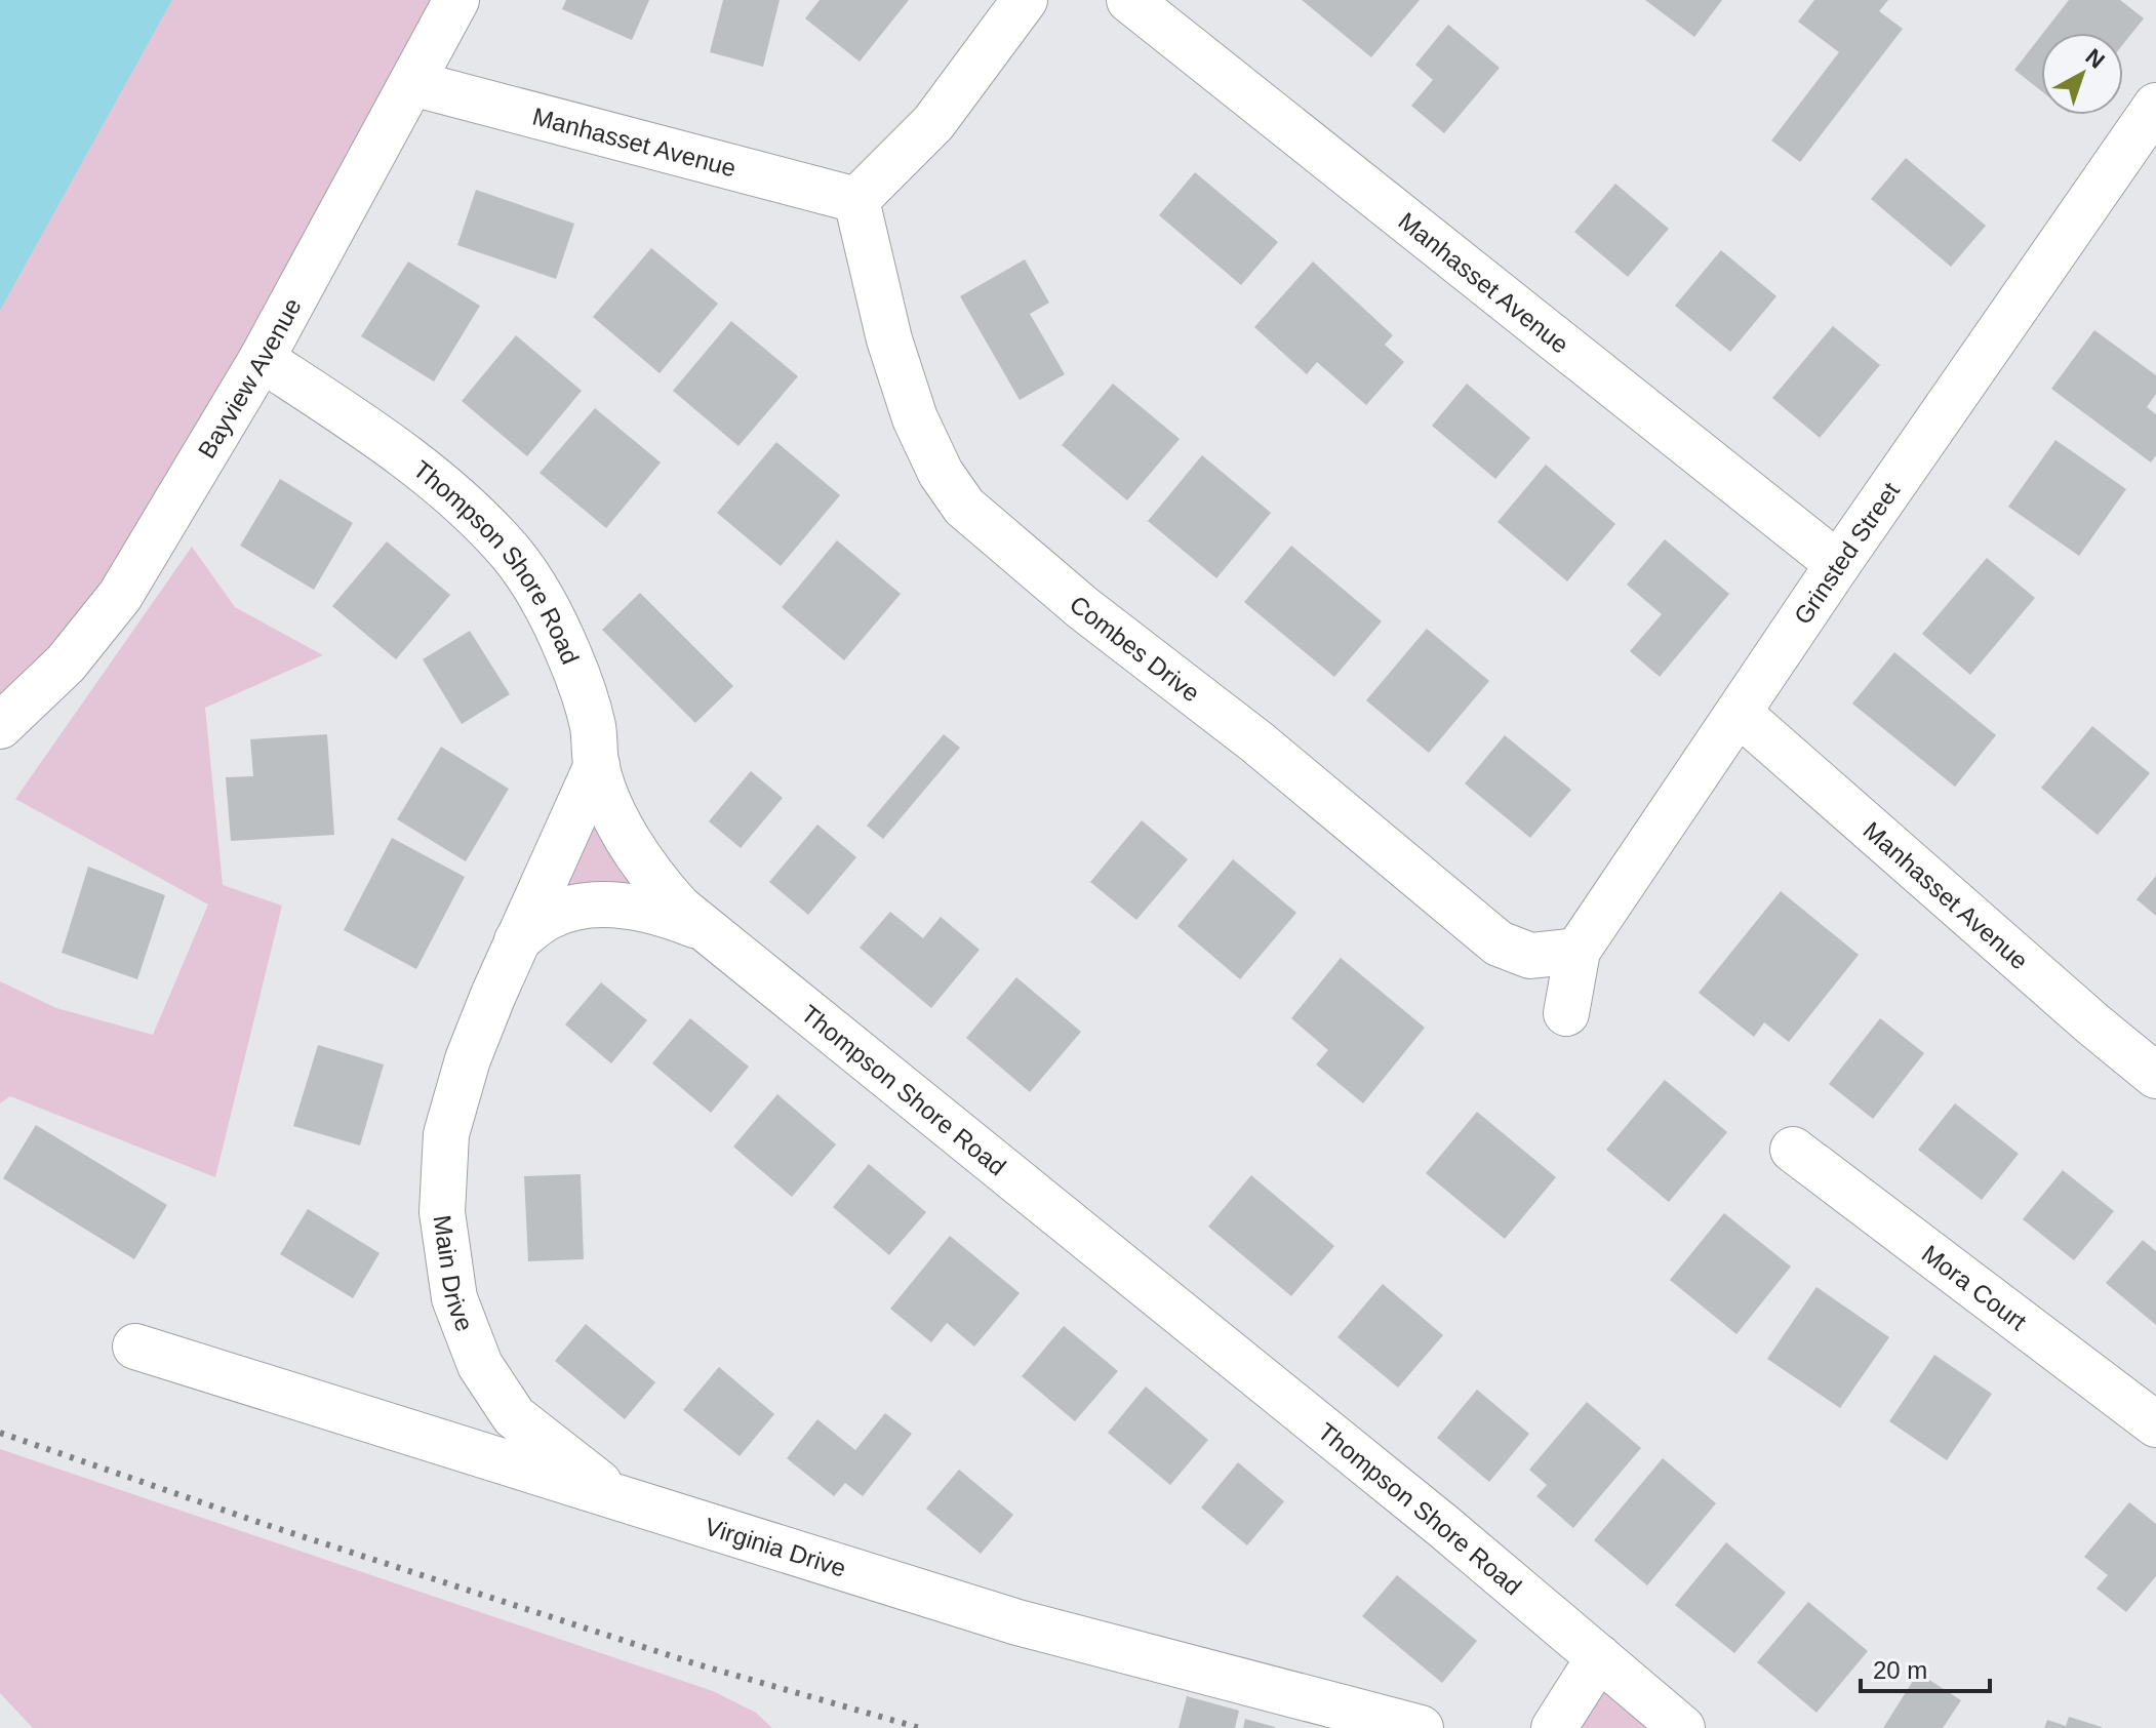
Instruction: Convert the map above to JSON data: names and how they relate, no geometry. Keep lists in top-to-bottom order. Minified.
{"streets":{"street":["Manhasset Avenue","Bayview Avenue","Grinsted Street","Thompson Shore Road","Combes Drive","Main Drive","Mora Court","Virginia Drive"]},"crossings":[["Manhasset Avenue","Bayview Avenue"],["Manhasset Avenue","Grinsted Street"],["Manhasset Avenue","Combes Drive"],["Bayview Avenue","Thompson Shore Road"],["Grinsted Street","Combes Drive"],["Thompson Shore Road","Main Drive"],["Main Drive","Virginia Drive"]],"scale_bar":"20 m","north":"top right"}
